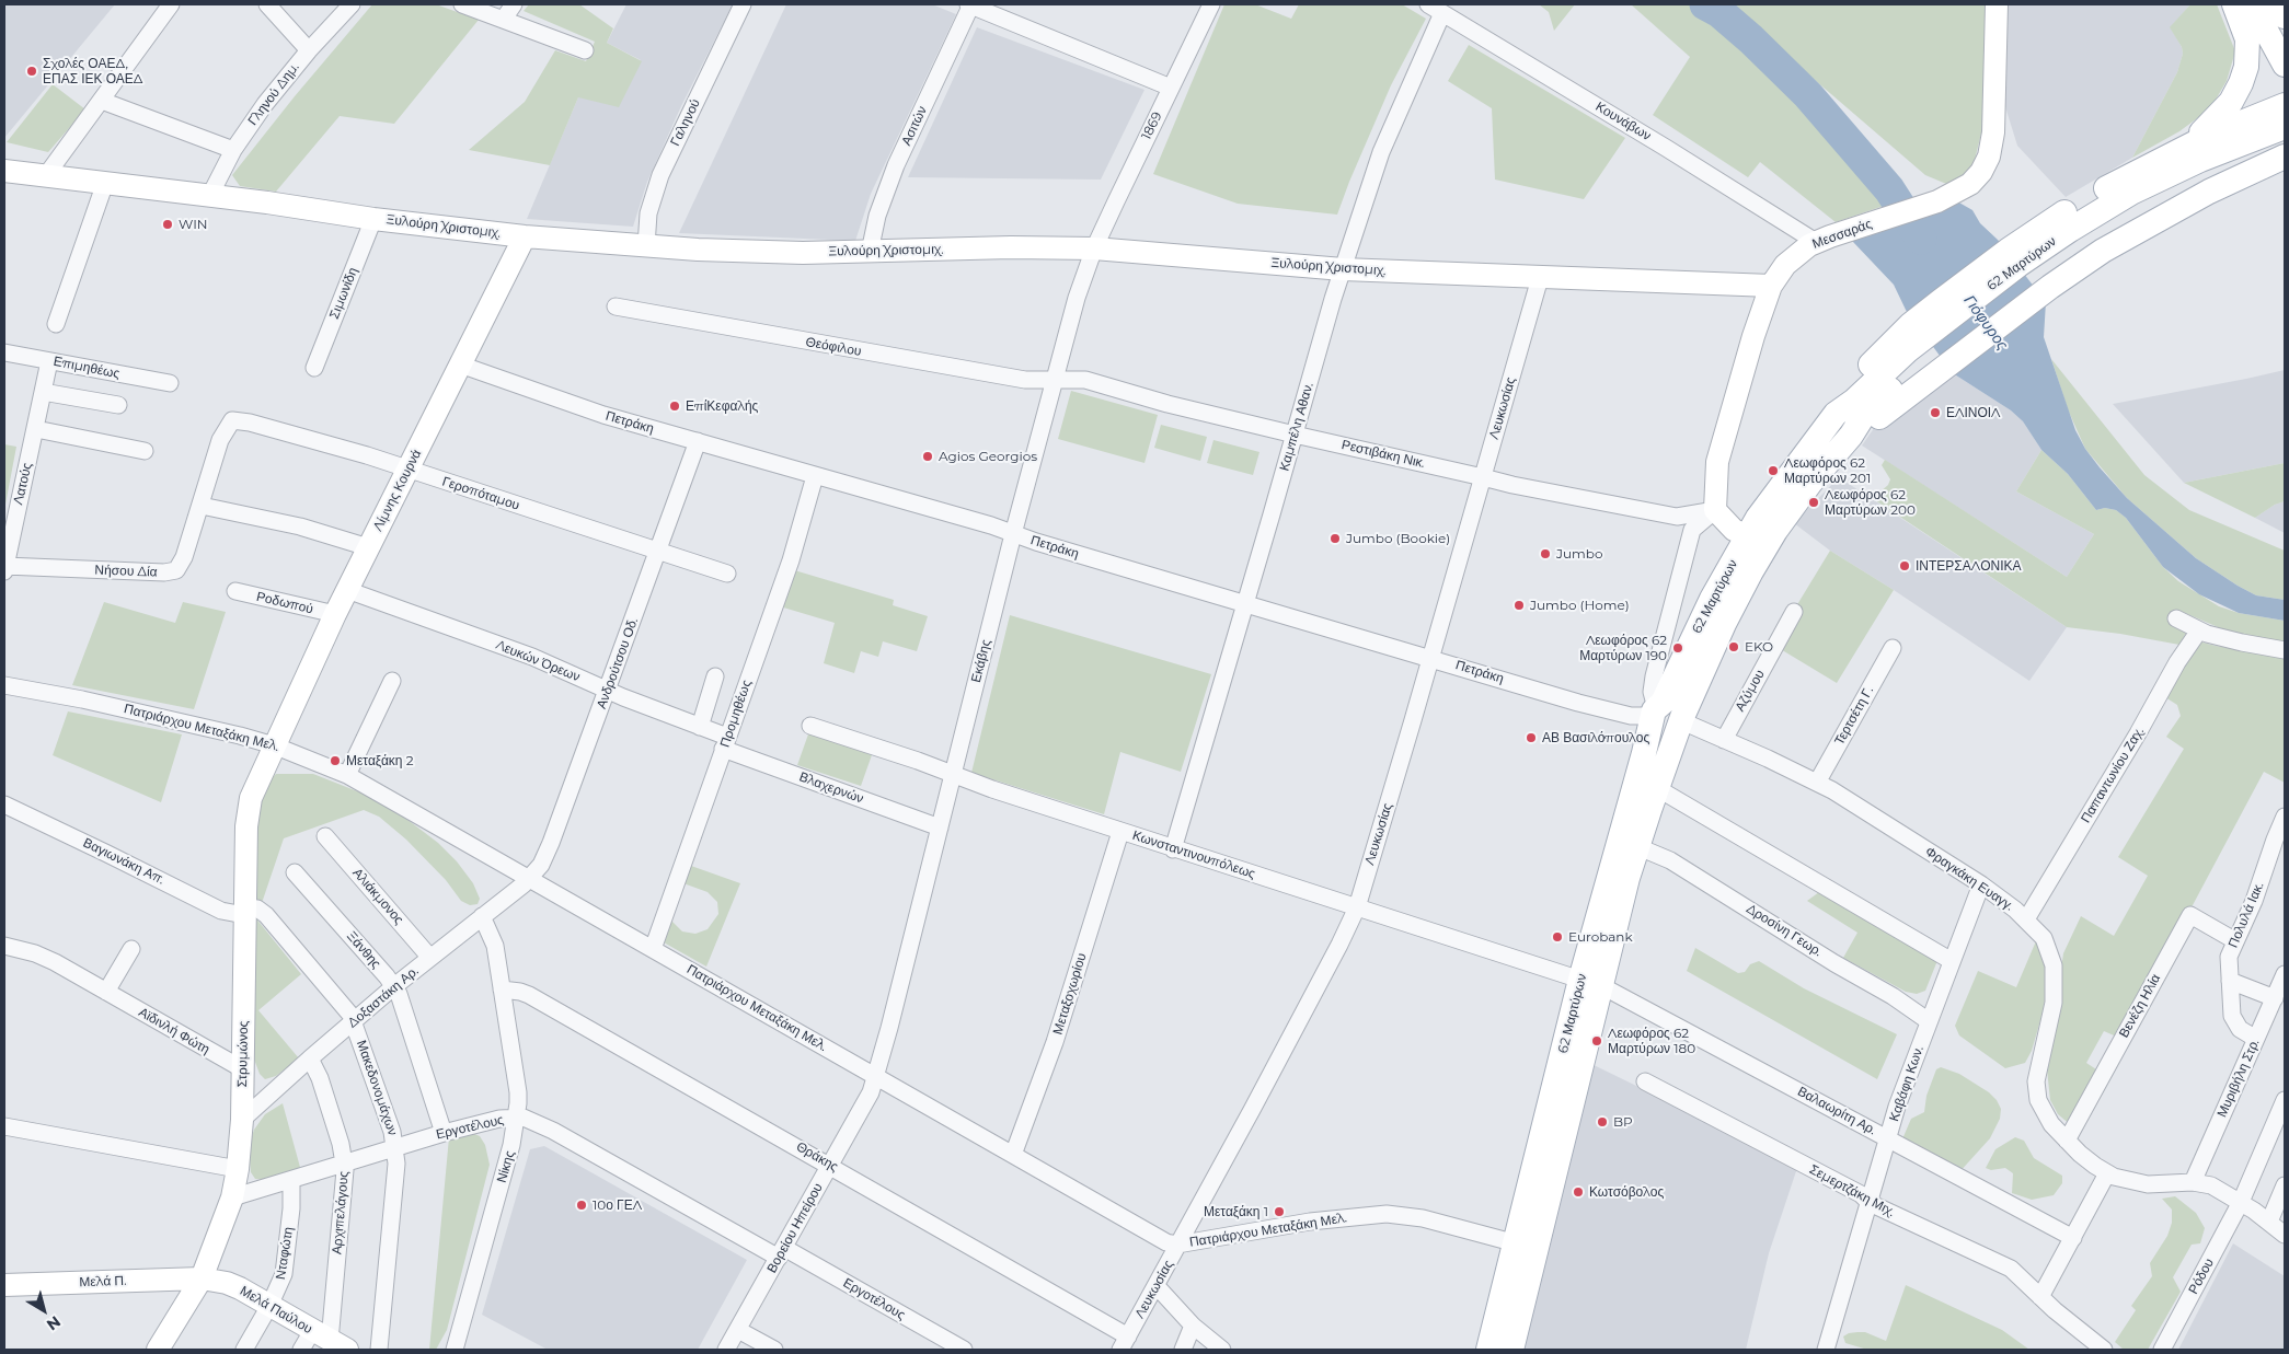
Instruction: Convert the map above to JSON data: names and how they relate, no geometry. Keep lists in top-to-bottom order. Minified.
{"streets":{"main road":["62 Μαρτύρων"],"street":["Γληνού Δημ.","Κουνάβων","Γαληνού","Ασιτών","1869","Ξυλούρη Χριστομιχ.","Μεσσαράς","Σιμωνίδη","Θεόφιλου","Επιμηθέως","Λευκωσίας","Πετράκη","Καμπέλη Αθαν.","Ρεστιβάκη Νικ.","Λατούς","Λίμνης Κουρνά","Γεροπόταμου","Νήσου Δία","Ροδωπού","Λευκών Όρεων","Εκάβης","Ανδρούτσου Οδ.","Αζύμου","Προμηθέως","Τερτσέτη Γ.","Πατριάρχου Μεταξάκη Μελ.","Παπαντωνίου Ζαχ.","Βλαχερνών","Κωνσταντινουπόλεως","Βαγιωνάκη Απ.","Φραγκάκη Ευαγγ.","Αλιάκμονος","Πολυλά Ιακ.","Δροσίνη Γεωρ.","Ξάνθης","Μεταξοχωρίου","Δοξαστάκη Αρ.","Βενέζη Ηλία","Αϊδινλή Φώτη","Στρυμώνος","Μυριβήλη Στρ.","Καβάφη Κων.","Μακεδονομάχων","Βαλαωρίτη Αρ.","Εργοτέλους","Θράκης","Νίκης","Σεμερτζάκη Μιχ.","Αρχιπελάγους","Βορείου Ηπείρου","Νταφώτη","Ρόδου","Μελά Π.","Μελά Παύλου"]},"crossings":[["Γληνού Δημ.","Ξυλούρη Χριστομιχ."],["Κουνάβων","Μεσσαράς"],["Κουνάβων","Καμπέλη Αθαν."],["Γαληνού","Ξυλούρη Χριστομιχ."],["Ασιτών","Ξυλούρη Χριστομιχ."],["1869","Ξυλούρη Χριστομιχ."],["1869","Εκάβης"],["Ξυλούρη Χριστομιχ.","Μεσσαράς"],["Ξυλούρη Χριστομιχ.","Σιμωνίδη"],["Ξυλούρη Χριστομιχ.","Λευκωσίας"],["Ξυλούρη Χριστομιχ.","Καμπέλη Αθαν."],["Ξυλούρη Χριστομιχ.","Λίμνης Κουρνά"],["Ξυλούρη Χριστομιχ.","Εκάβης"],["Μεσσαράς","Ρεστιβάκη Νικ."],["62 Μαρτύρων","Πετράκη"],["62 Μαρτύρων","Πατριάρχου Μεταξάκη Μελ."],["62 Μαρτύρων","Κωνσταντινουπόλεως"],["62 Μαρτύρων","Φραγκάκη Ευαγγ."],["62 Μαρτύρων","Δροσίνη Γεωρ."],["62 Μαρτύρων","Βαλαωρίτη Αρ."],["Θεόφιλου","Ρεστιβάκη Νικ."],["Θεόφιλου","Εκάβης"],["Επιμηθέως","Λατούς"],["Λευκωσίας","Πετράκη"],["Λευκωσίας","Ρεστιβάκη Νικ."],["Λευκωσίας","Πατριάρχου Μεταξάκη Μελ."],["Λευκωσίας","Κωνσταντινουπόλεως"],["Λευκωσίας","Θράκης"],["Πετράκη","Καμπέλη Αθαν."],["Πετράκη","Λίμνης Κουρνά"],["Πετράκη","Εκάβης"],["Πετράκη","Ανδρούτσου Οδ."],["Πετράκη","Προμηθέως"],["Καμπέλη Αθαν.","Ρεστιβάκη Νικ."],["Καμπέλη Αθαν.","Κωνσταντινουπόλεως"],["Ρεστιβάκη Νικ.","Εκάβης"],["Λατούς","Νήσου Δία"],["Λίμνης Κουρνά","Γεροπόταμου"],["Λίμνης Κουρνά","Ροδωπού"],["Λίμνης Κουρνά","Λευκών Όρεων"],["Λίμνης Κουρνά","Πατριάρχου Μεταξάκη Μελ."],["Λίμνης Κουρνά","Στρυμώνος"],["Γεροπόταμου","Νήσου Δία"],["Γεροπόταμου","Ανδρούτσου Οδ."],["Λευκών Όρεων","Ανδρούτσου Οδ."],["Λευκών Όρεων","Προμηθέως"],["Λευκών Όρεων","Βλαχερνών"],["Εκάβης","Πατριάρχου Μεταξάκη Μελ."],["Εκάβης","Βλαχερνών"],["Εκάβης","Κωνσταντινουπόλεως"],["Εκάβης","Βορείου Ηπείρου"],["Ανδρούτσου Οδ.","Πατριάρχου Μεταξάκη Μελ."],["Ανδρούτσου Οδ.","Δοξαστάκη Αρ."],["Αζύμου","Φραγκάκη Ευαγγ."],["Προμηθέως","Πατριάρχου Μεταξάκη Μελ."],["Προμηθέως","Βλαχερνών"],["Τερτσέτη Γ.","Φραγκάκη Ευαγγ."],["Πατριάρχου Μεταξάκη Μελ.","Μεταξοχωρίου"],["Πατριάρχου Μεταξάκη Μελ.","Δοξαστάκη Αρ."],["Πατριάρχου Μεταξάκη Μελ.","Στρυμώνος"],["Πατριάρχου Μεταξάκη Μελ.","Βορείου Ηπείρου"],["Παπαντωνίου Ζαχ.","Φραγκάκη Ευαγγ."],["Κωνσταντινουπόλεως","Μεταξοχωρίου"],["Κωνσταντινουπόλεως","Βαλαωρίτη Αρ."],["Βαγιωνάκη Απ.","Στρυμώνος"],["Βαγιωνάκη Απ.","Μακεδονομάχων"],["Φραγκάκη Ευαγγ.","Βενέζη Ηλία"],["Φραγκάκη Ευαγγ.","Μυριβήλη Στρ."],["Φραγκάκη Ευαγγ.","Καβάφη Κων."],["Φραγκάκη Ευαγγ.","Ρόδου"],["Αλιάκμονος","Δοξαστάκη Αρ."],["Πολυλά Ιακ.","Βενέζη Ηλία"],["Πολυλά Ιακ.","Μυριβήλη Στρ."],["Δροσίνη Γεωρ.","Καβάφη Κων."],["Ξάνθης","Δοξαστάκη Αρ."],["Ξάνθης","Εργοτέλους"],["Δοξαστάκη Αρ.","Στρυμώνος"],["Δοξαστάκη Αρ.","Μακεδονομάχων"],["Δοξαστάκη Αρ.","Νίκης"],["Δοξαστάκη Αρ.","Αρχιπελάγους"],["Αϊδινλή Φώτη","Στρυμώνος"],["Στρυμώνος","Μακεδονομάχων"],["Στρυμώνος","Εργοτέλους"],["Στρυμώνος","Μελά Π."],["Στρυμώνος","Μελά Παύλου"],["Καβάφη Κων.","Βαλαωρίτη Αρ."],["Καβάφη Κων.","Σεμερτζάκη Μιχ."],["Μακεδονομάχων","Εργοτέλους"],["Εργοτέλους","Νίκης"],["Εργοτέλους","Αρχιπελάγους"],["Εργοτέλους","Βορείου Ηπείρου"],["Εργοτέλους","Νταφώτη"],["Θράκης","Νίκης"],["Θράκης","Βορείου Ηπείρου"],["Αρχιπελάγους","Μελά Παύλου"],["Νταφώτη","Μελά Παύλου"],["Μελά Π.","Μελά Παύλου"]],"water":["Γιόφυρος"],"places":["Σχολές ΟΑΕΔ, ΕΠΑΣ ΙΕΚ ΟΑΕΔ","WIN","ΕπίΚεφαλής","ΕΛΙΝΟΙΛ","Agios Georgios","Λεωφόρος 62 Μαρτύρων 201","Λεωφόρος 62 Μαρτύρων 200","Jumbo (Bookie)","Jumbo","ΙΝΤΕΡΣΑΛΟΝΙΚΑ","Jumbo (Home)","EKO","Λεωφόρος 62 Μαρτύρων 190","ΑΒ Βασιλόπουλος","Μεταξάκη 2","Eurobank","Λεωφόρος 62 Μαρτύρων 180","BP","Κωτσόβολος","10ο ΓΕΛ","Μεταξάκη 1"],"north":"bottom right"}
